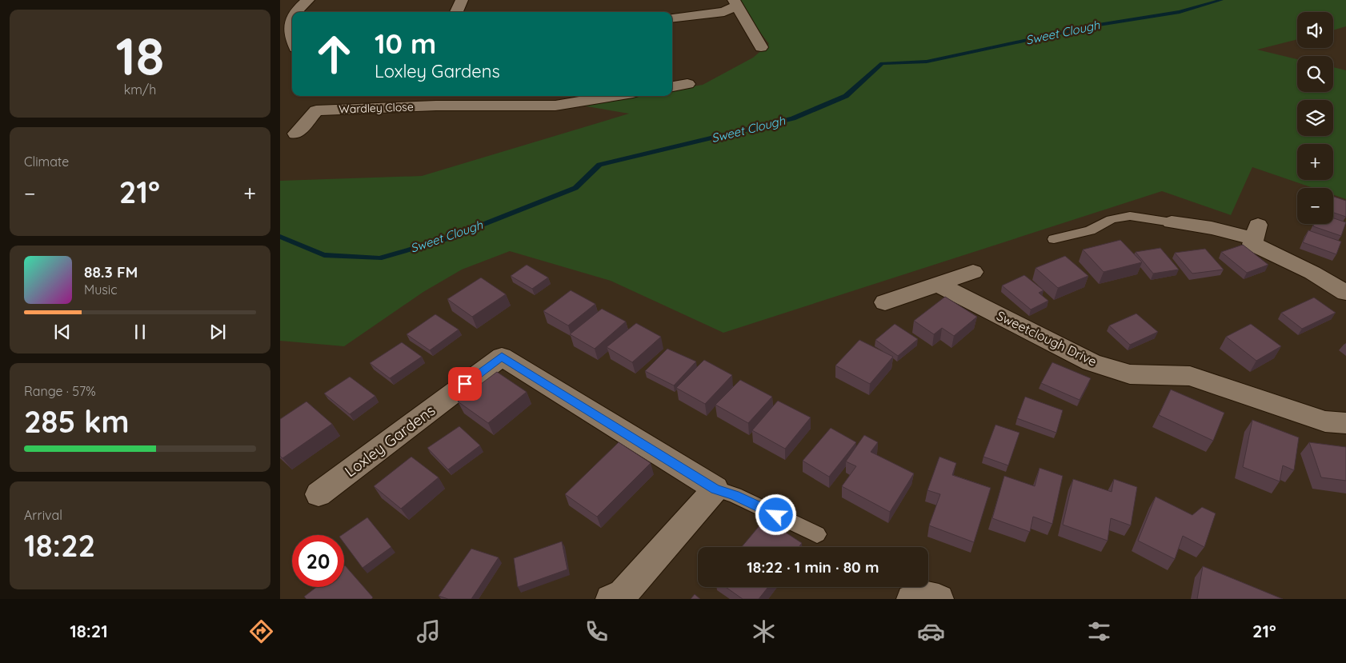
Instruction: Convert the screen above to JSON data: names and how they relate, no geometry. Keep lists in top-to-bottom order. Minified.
{"streets":{"street":["Wardley Close","Sweetclough Drive","Loxley Gardens"]},"water":["Sweet Clough"],"page":{"tile":[["18","km/h"],"Climate",["Range · 57%","285 km"],["Arrival","18:22"]],"map_buttons":["+","−"],"turn":["10 m","Loxley Gardens"],"heat":["−","21°","+"],"song":["88.3 FM","Music"],"limit":"20","trip":"18:22 · 1 min · 80 m","tabs":["18:21","21°"]}}
